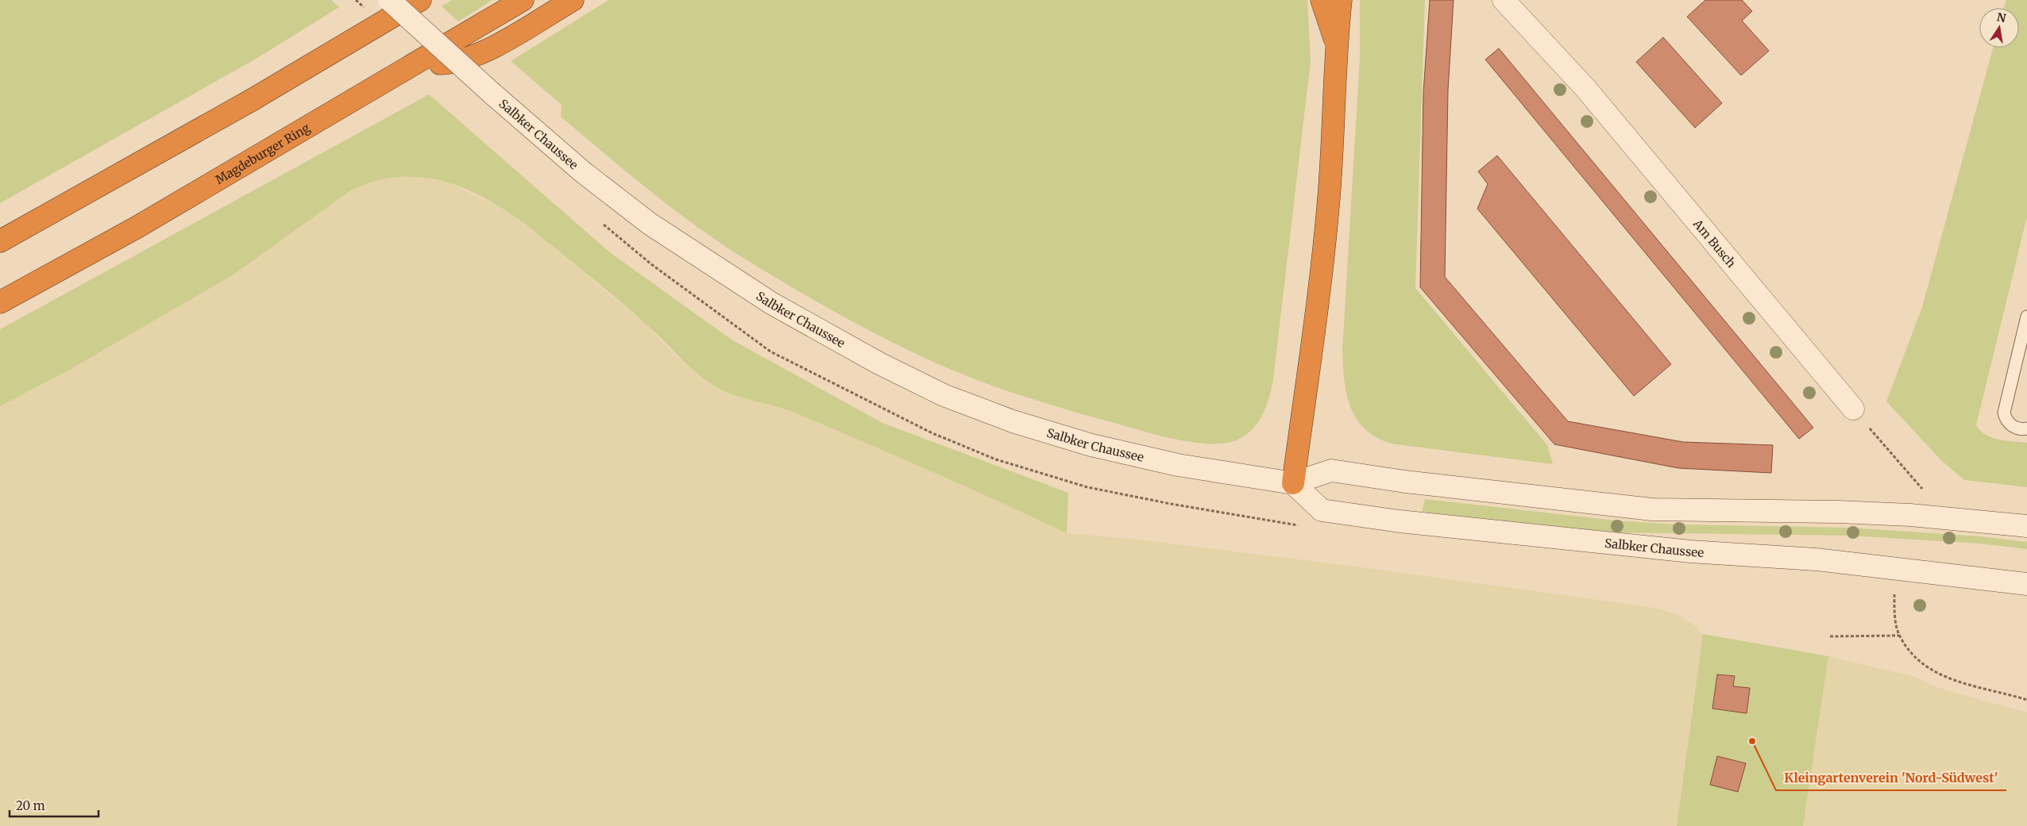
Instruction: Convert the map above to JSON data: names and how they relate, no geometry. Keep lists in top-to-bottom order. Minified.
{"streets":{"highway":["Magdeburger Ring"],"main road":["Salbker Chaussee","Am Busch"]},"places":["Kleingartenverein 'Nord-Südwest'"],"scale_bar":"20 m","north":"top"}
